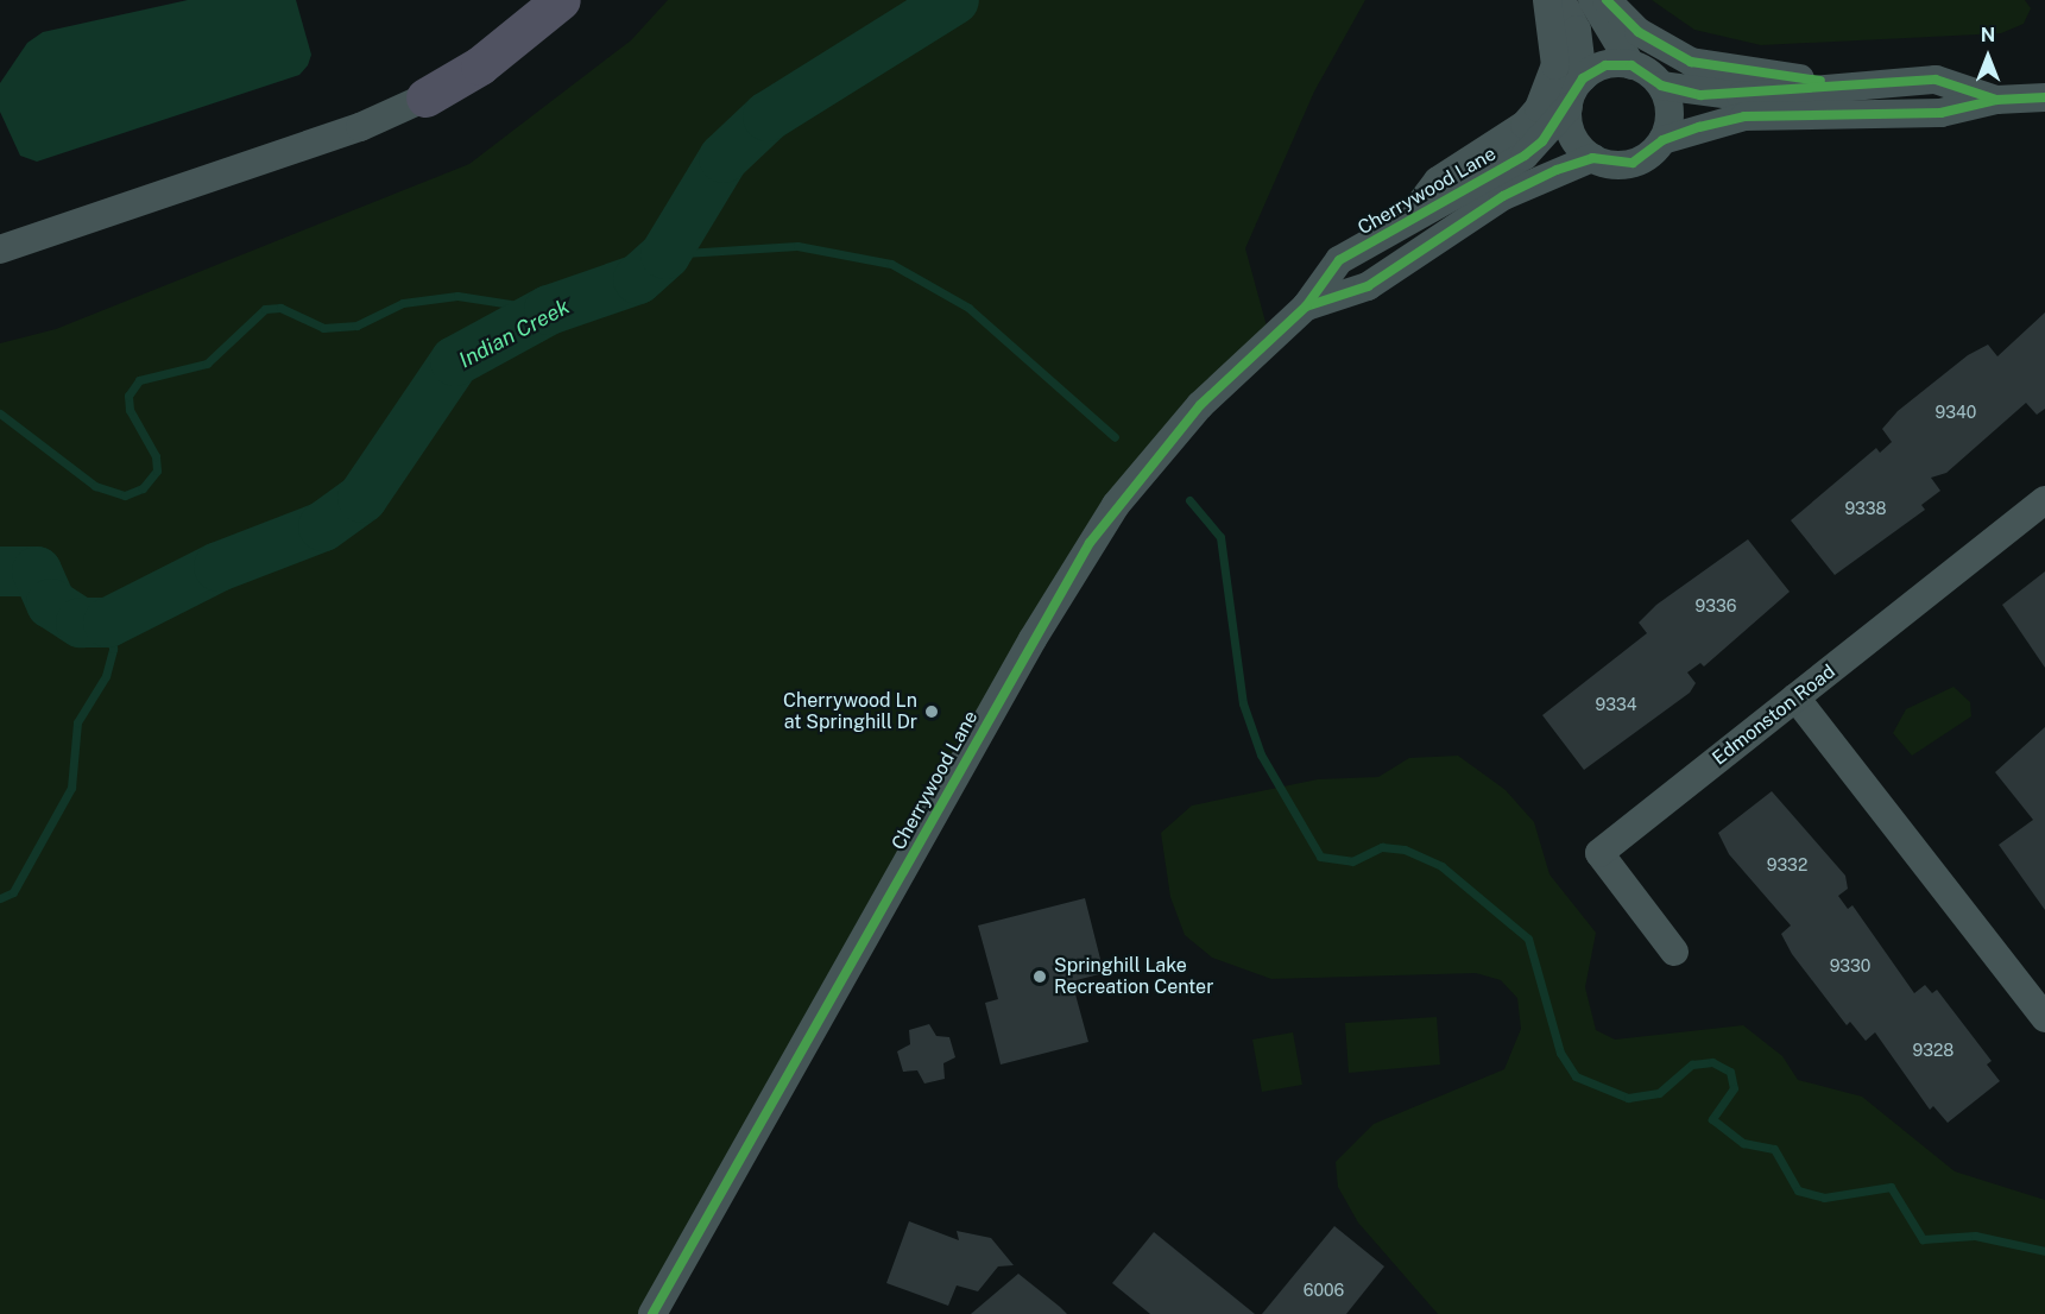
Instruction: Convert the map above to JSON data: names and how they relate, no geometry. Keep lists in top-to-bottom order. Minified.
{"streets":{"street":["Cherrywood Lane","Edmonston Road"]},"water":["Indian Creek"],"places":["Cherrywood Ln at Springhill Dr","Springhill Lake Recreation Center"],"house_numbers":["9340","9338","9336","9334","9332","9330","9328","6006"],"north":"top"}
